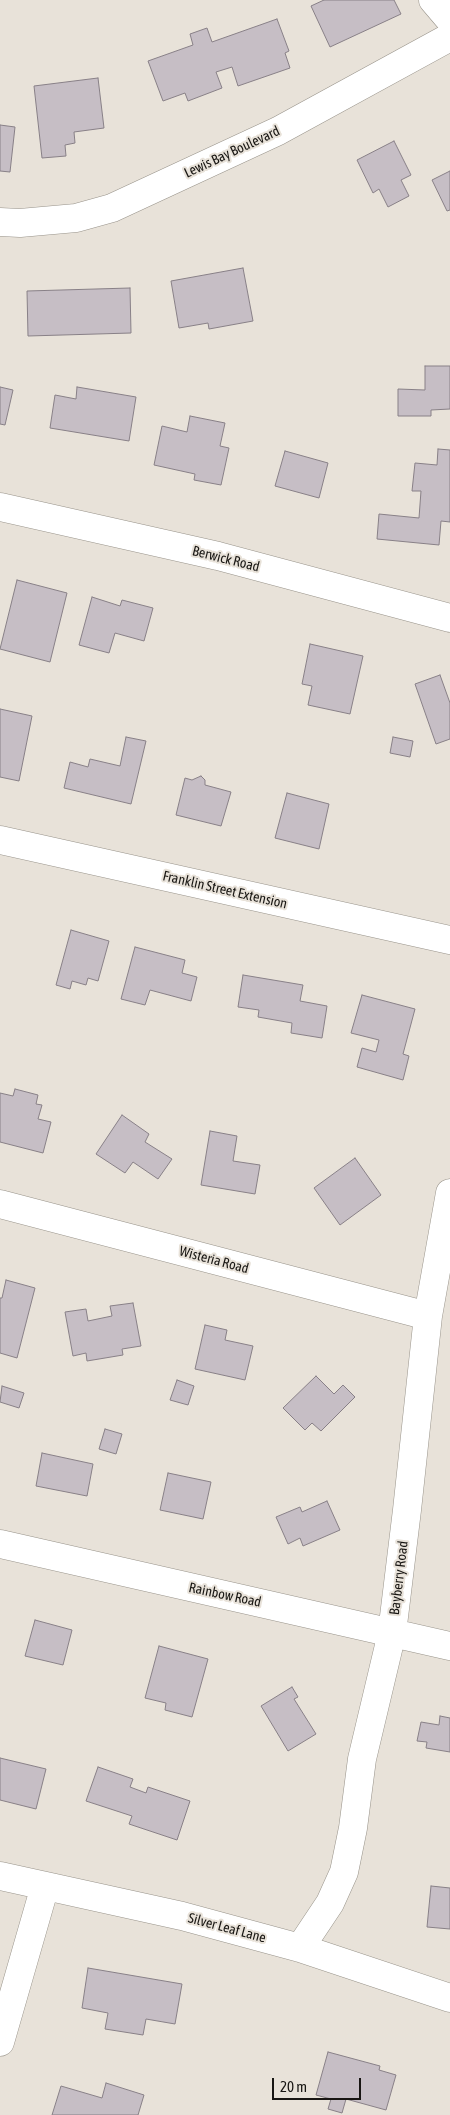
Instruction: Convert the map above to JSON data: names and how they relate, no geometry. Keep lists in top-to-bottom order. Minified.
{"streets":{"street":["Lewis Bay Boulevard","Berwick Road","Franklin Street Extension","Wisteria Road","Bayberry Road","Rainbow Road","Silver Leaf Lane"]},"crossings":[["Wisteria Road","Bayberry Road"],["Bayberry Road","Rainbow Road"],["Bayberry Road","Silver Leaf Lane"]],"scale_bar":"20 m"}
